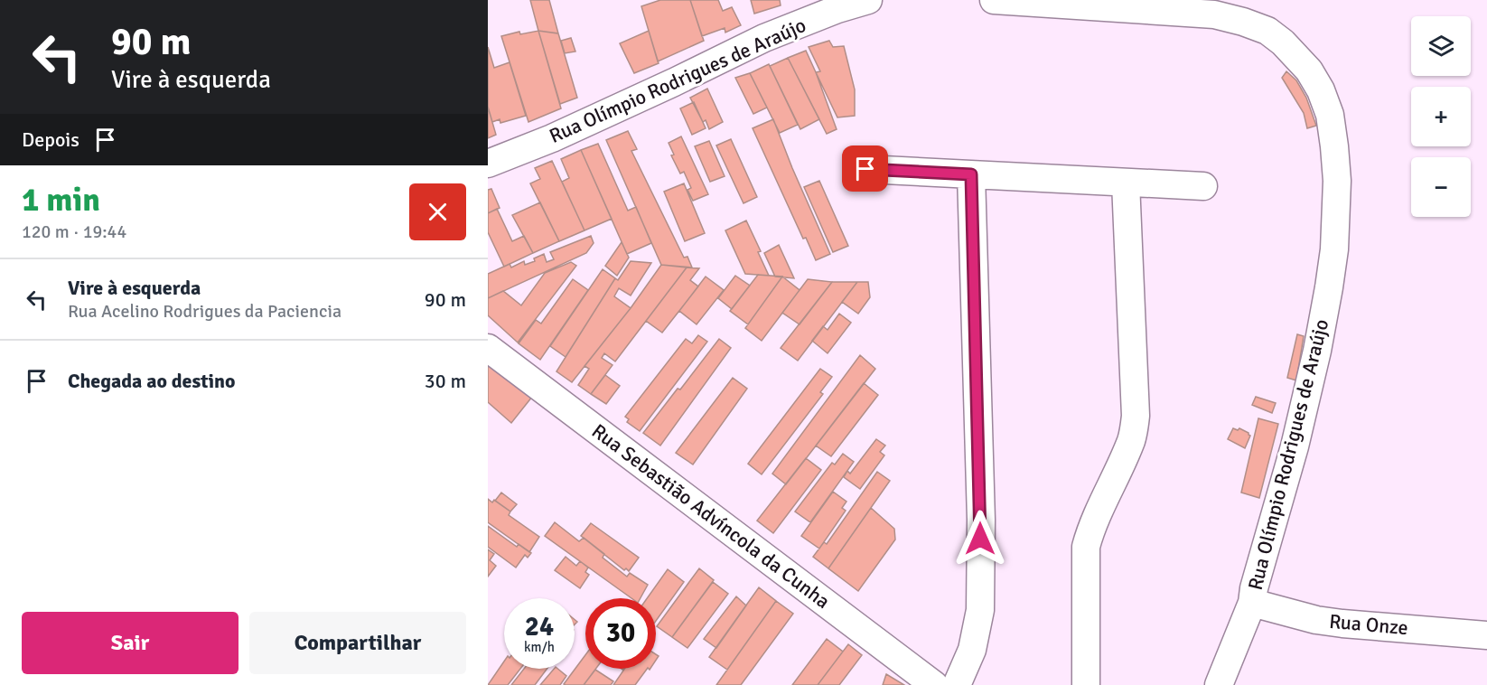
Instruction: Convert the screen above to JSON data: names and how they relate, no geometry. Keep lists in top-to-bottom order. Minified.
{"streets":{"street":["Rua Olímpio Rodrigues de Araújo","Rua Sebastião Advíncola da Cunha","Rua Onze"]},"crossings":[["Rua Olímpio Rodrigues de Araújo","Rua Onze"]],"page":{"turn":["90 m","Vire à esquerda"],"map_buttons":["+","−"],"then":"Depois","heading":["1 min","120 m · 19:44"],"list":[{"name":"Vire à esquerda","note":"Rua Acelino Rodrigues da Paciencia","value":"90 m"},{"name":"Chegada ao destino","value":"30 m"}],"speed":"24 km/h","limit":"30","buttons":["Sair","Compartilhar"]}}
